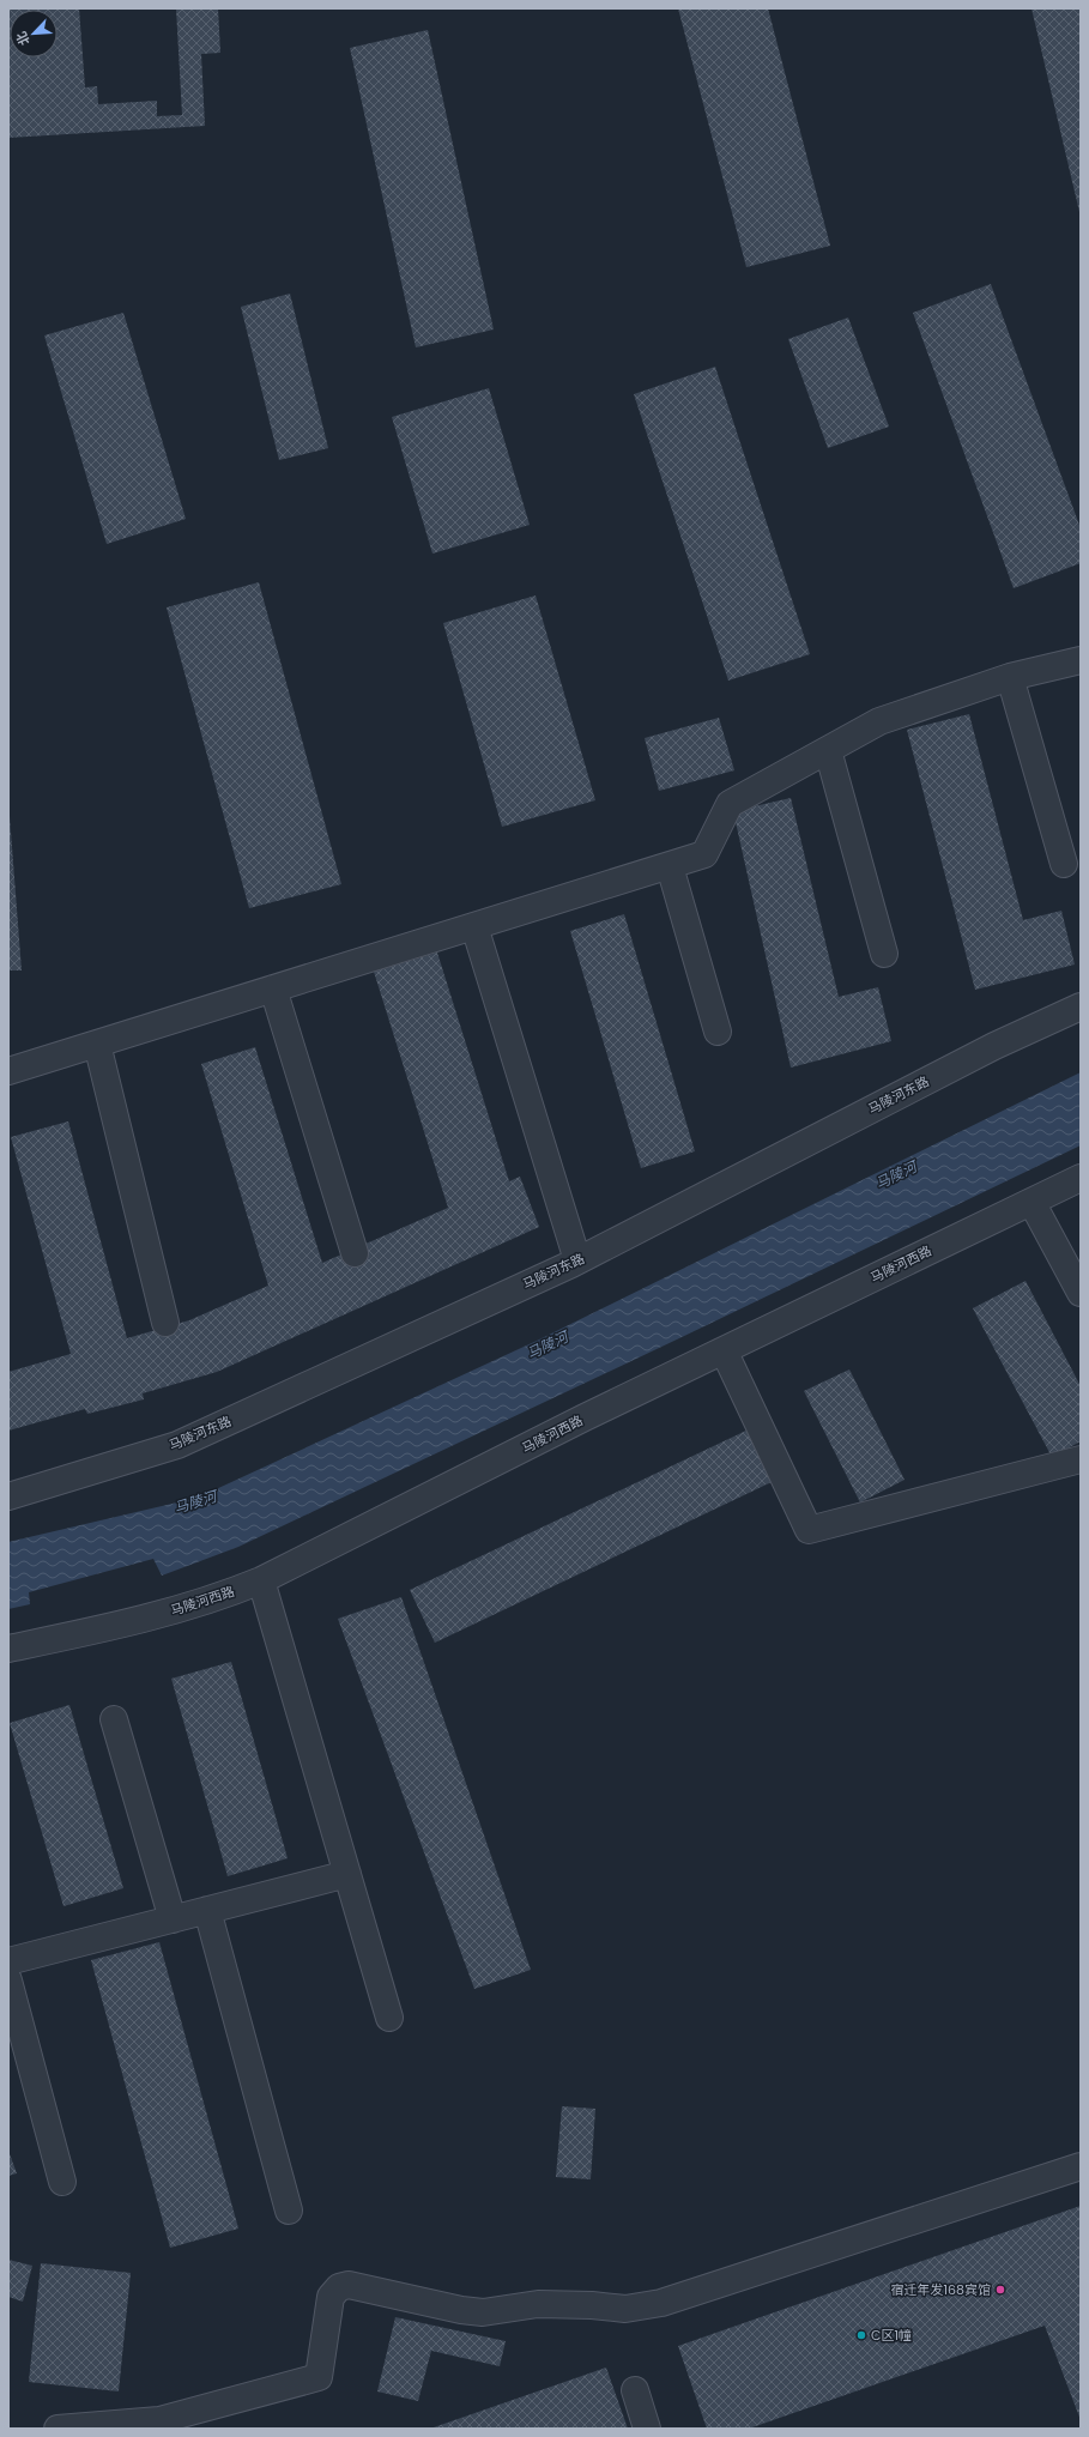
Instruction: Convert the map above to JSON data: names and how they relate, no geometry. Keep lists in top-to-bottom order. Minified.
{"streets":{"street":["马陵河东路","马陵河西路"]},"water":["马陵河"],"places":["宿迁年发168宾馆","C区1幢"],"north":"bottom left"}
